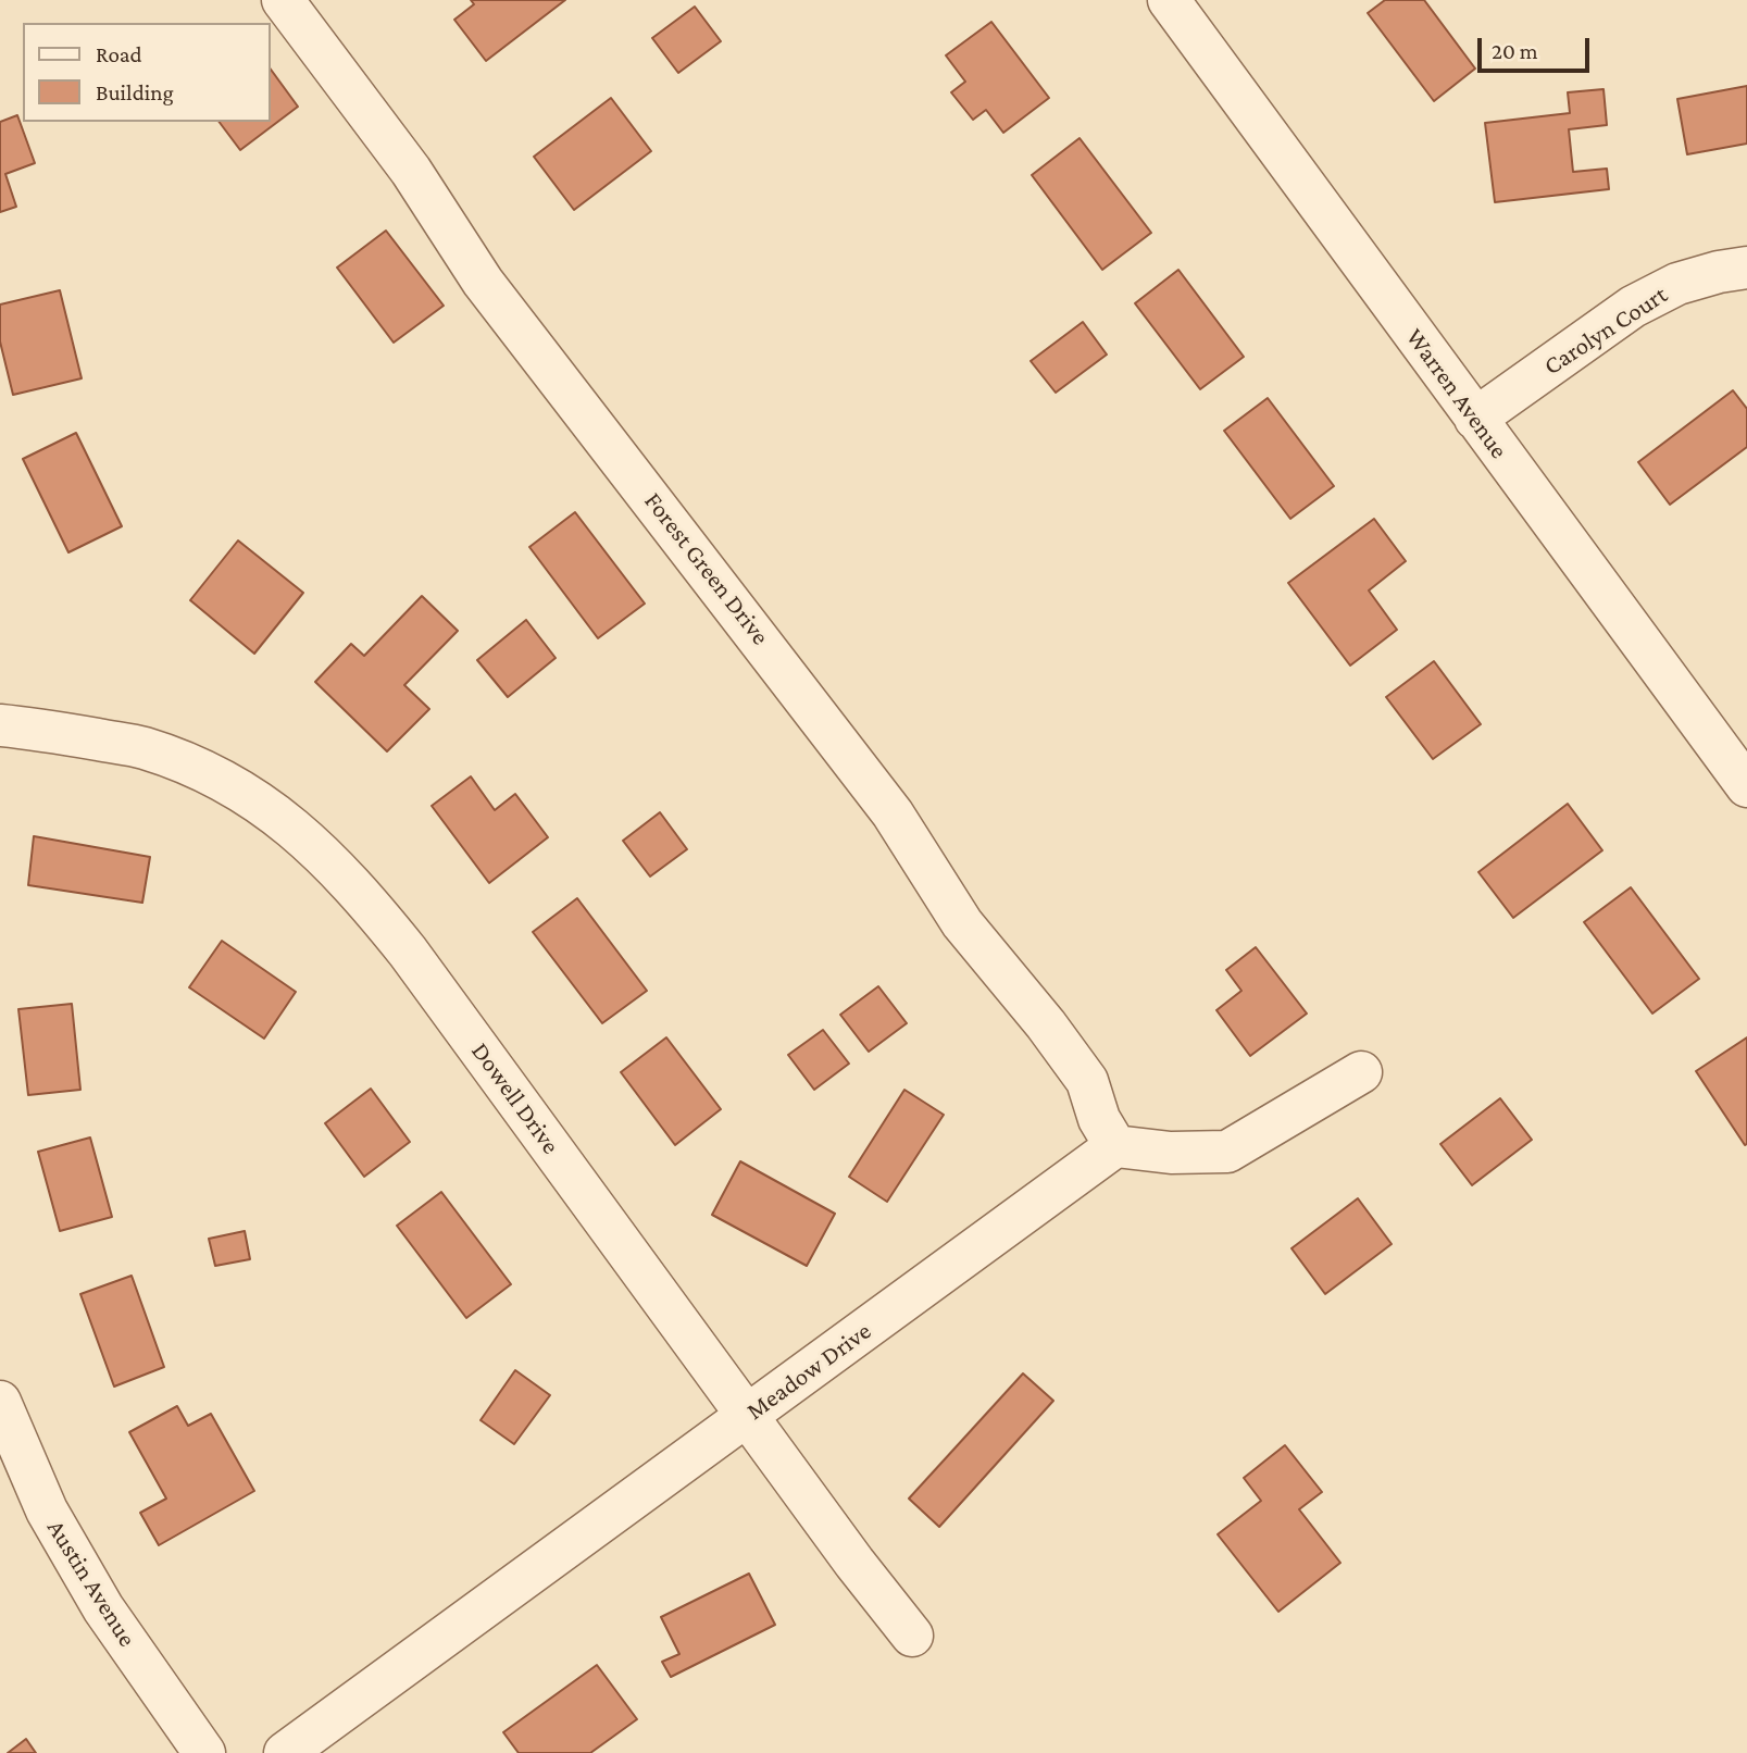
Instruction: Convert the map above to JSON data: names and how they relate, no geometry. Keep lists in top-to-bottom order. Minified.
{"streets":{"street":["Carolyn Court","Warren Avenue","Forest Green Drive","Dowell Drive","Meadow Drive","Austin Avenue"]},"crossings":[["Carolyn Court","Warren Avenue"],["Forest Green Drive","Meadow Drive"],["Dowell Drive","Meadow Drive"]],"legend":["Road","Building"],"scale_bar":"20 m"}
